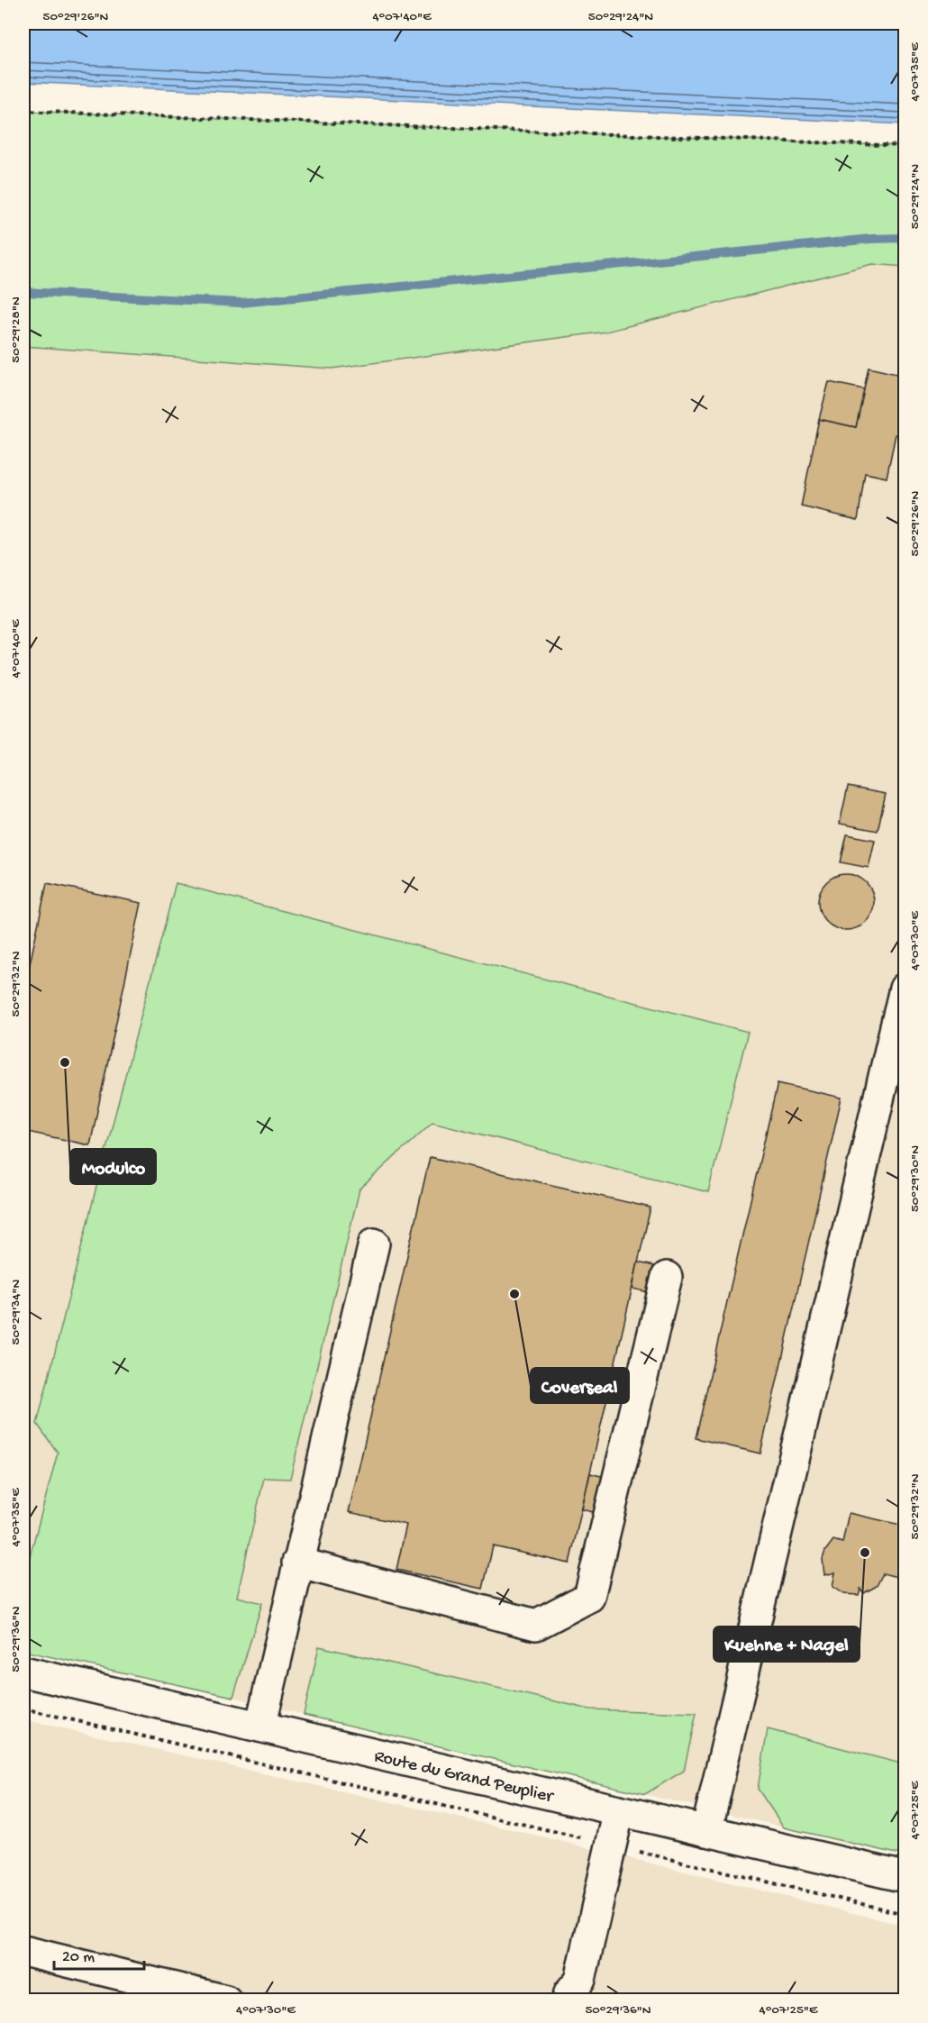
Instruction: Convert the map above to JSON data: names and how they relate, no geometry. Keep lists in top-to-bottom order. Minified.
{"streets":{"main road":["Route du Grand Peuplier"]},"places":["Modulco","Coverseal","Kuehne + Nagel"],"scale_bar":"20 m","coordinates":["50°29'26\"N","4°07'40\"E","50°29'24\"N","4°07'35\"E","50°29'28\"N","4°07'30\"E","50°29'32\"N","50°29'30\"N","50°29'34\"N","50°29'36\"N","4°07'25\"E"]}
